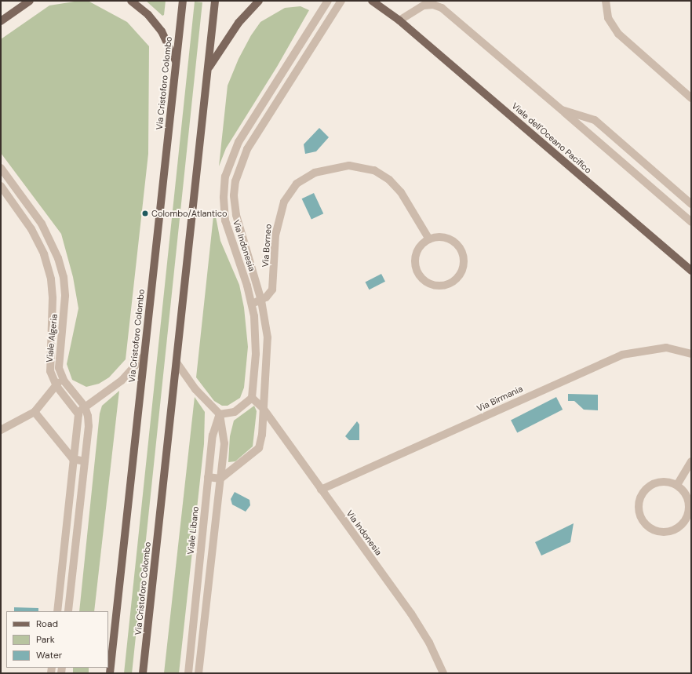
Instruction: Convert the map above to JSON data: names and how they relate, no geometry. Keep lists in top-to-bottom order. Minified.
{"streets":{"main road":["Via Cristoforo Colombo","Viale dell'Oceano Pacifico"],"street":["Via Indonesia","Via Borneo","Viale Algeria","Via Birmania","Viale Libano"]},"crossings":[["Via Indonesia","Via Borneo"],["Via Indonesia","Via Birmania"]],"places":["Colombo/Atlantico"],"legend":["Road","Park","Water"]}
